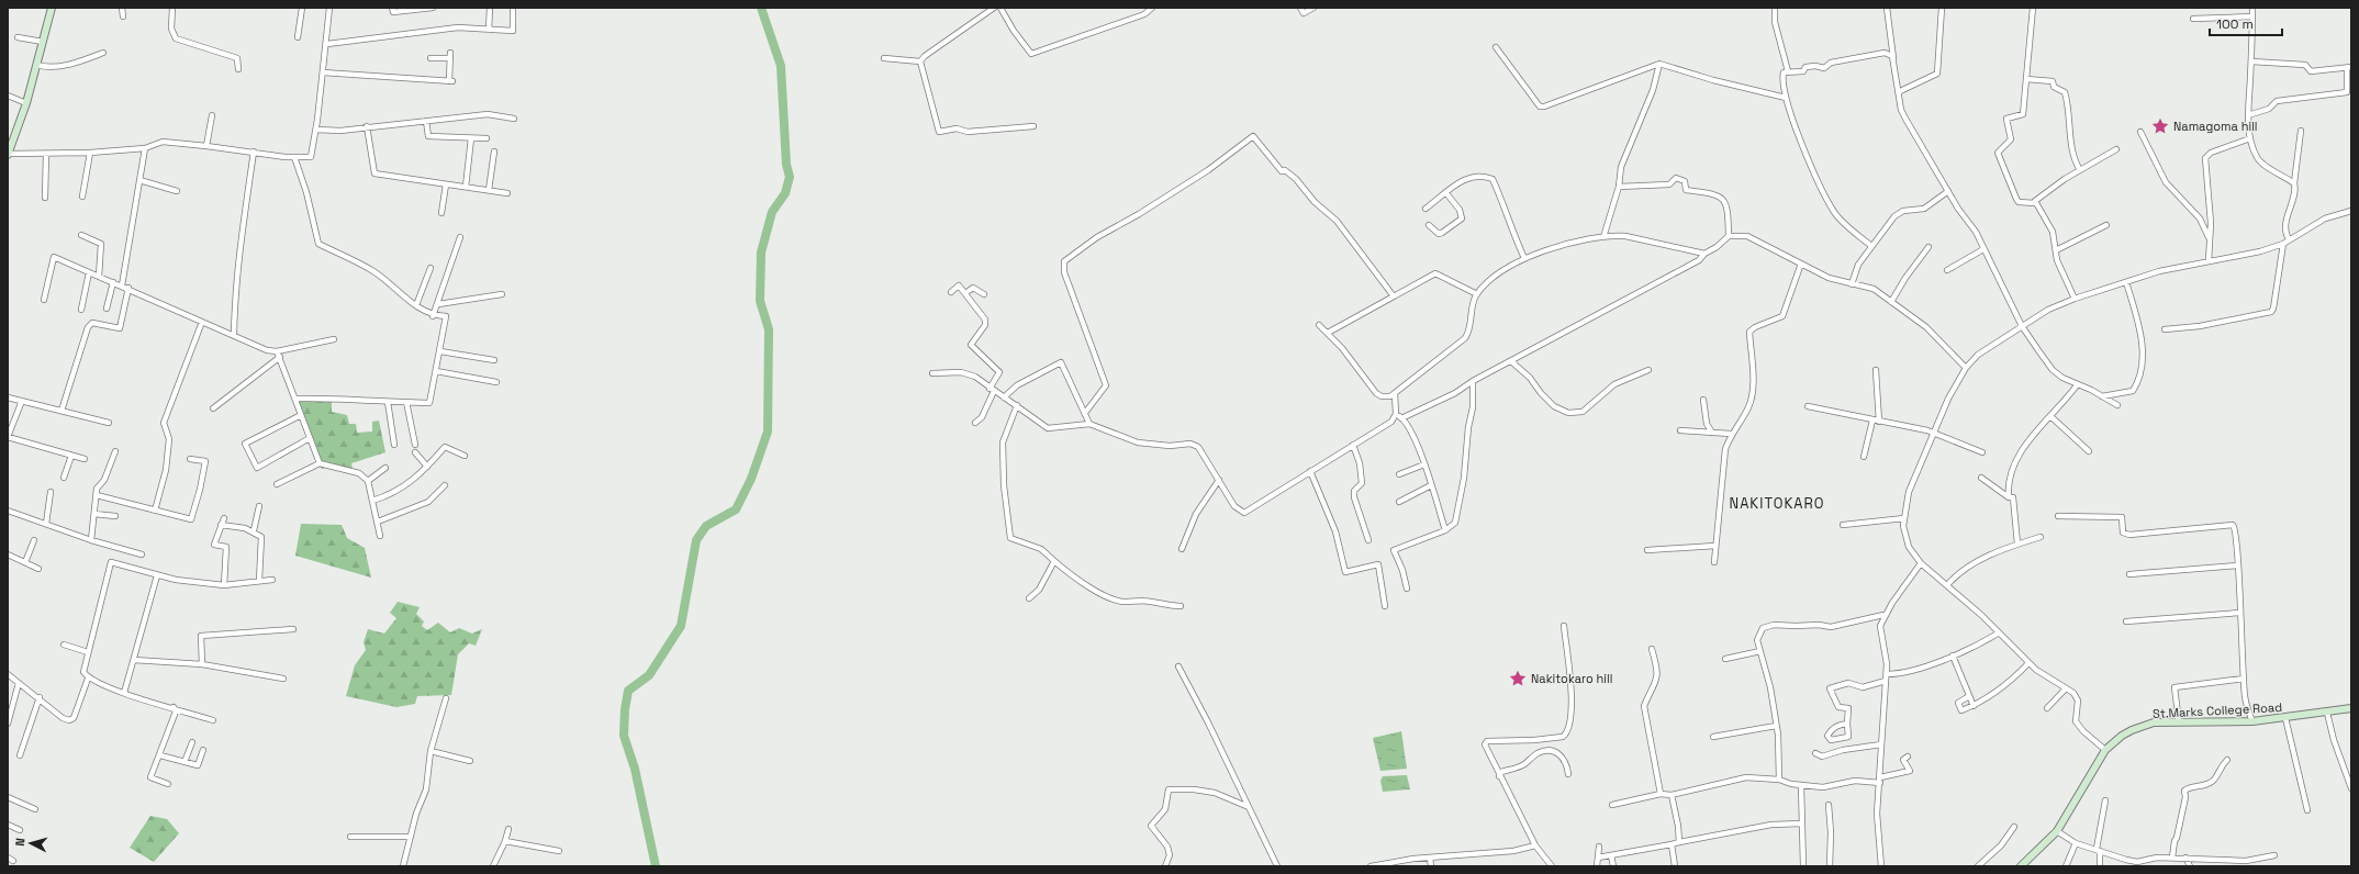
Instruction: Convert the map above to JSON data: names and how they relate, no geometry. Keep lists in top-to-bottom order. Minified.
{"streets":{"main road":["St.Marks College Road"]},"districts":["NAKITOKARO"],"places":{"place":["Namagoma hill","Nakitokaro hill"]},"scale_bar":"100 m","north":"left"}
